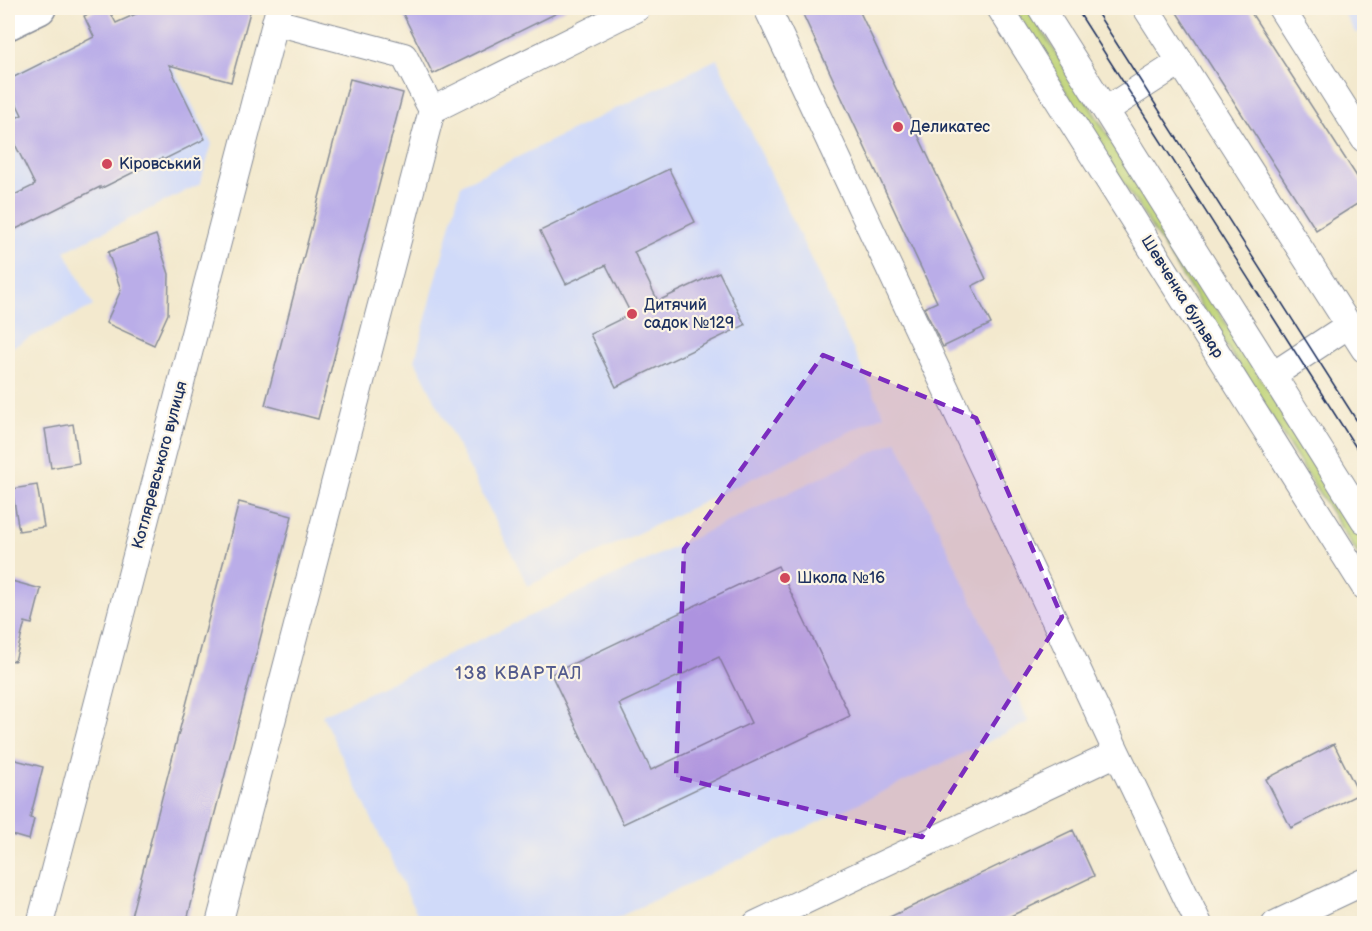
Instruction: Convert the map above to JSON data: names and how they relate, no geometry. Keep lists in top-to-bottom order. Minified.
{"streets":{"street":["Шевченка бульвар","Котляревського вулиця"]},"districts":["138 КВАРТАЛ"],"places":["Деликатес","Кіровський","Дитячий садок №129","Школа №16"]}
